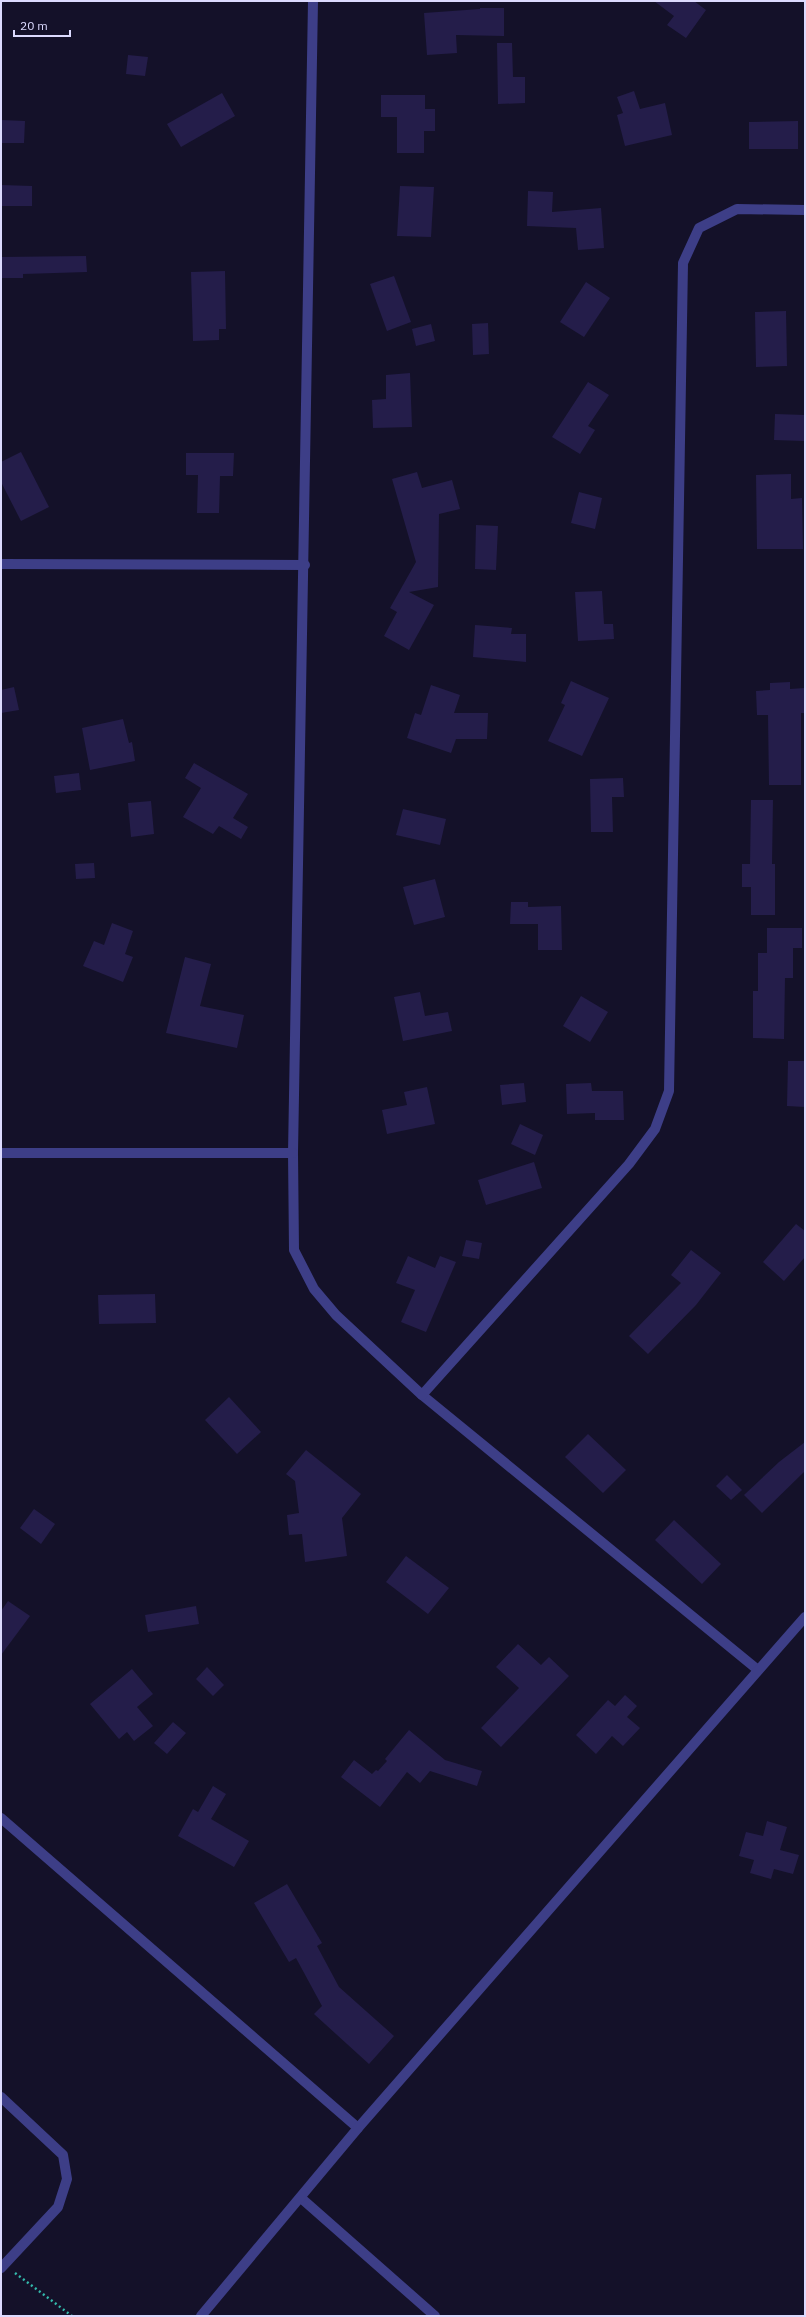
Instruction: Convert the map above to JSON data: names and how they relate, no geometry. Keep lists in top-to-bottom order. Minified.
{"scale_bar":"20 m"}
